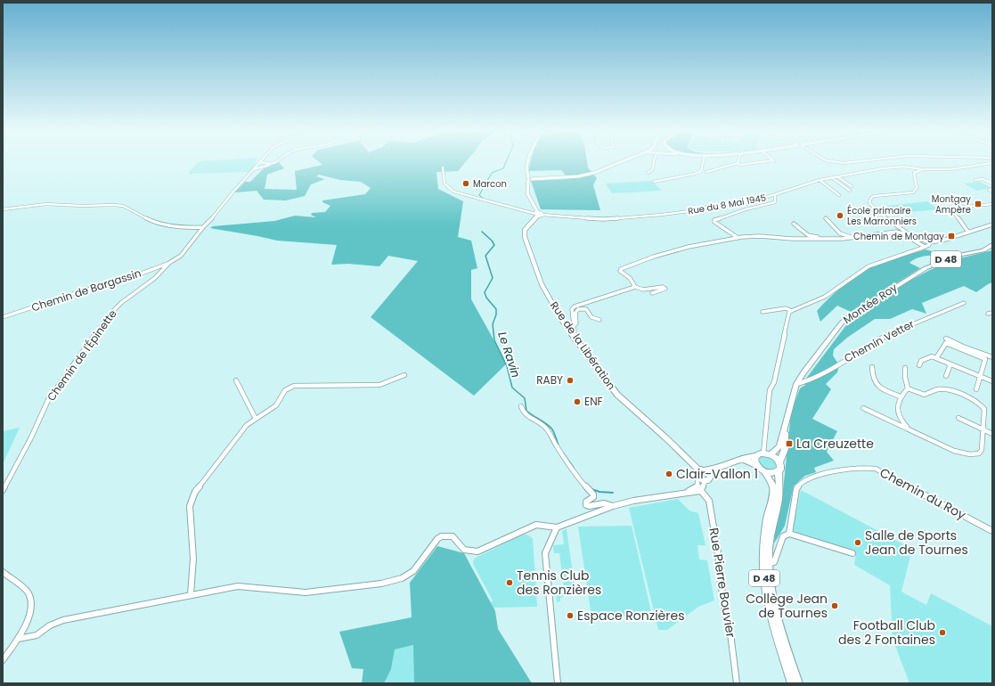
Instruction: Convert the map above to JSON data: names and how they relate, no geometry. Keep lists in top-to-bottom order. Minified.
{"streets":{"main road":["D 48","Montée Roy"],"street":["Rue du 8 Mai 1945","Chemin de Bargassin","Chemin Vetter","Rue de la Libération","Chemin de l'Épinette","Chemin du Roy","Rue Pierre Bouvier"]},"crossings":[["D 48","Montée Roy"],["D 48","Chemin du Roy"],["Chemin de Bargassin","Chemin de l'Épinette"],["Montée Roy","Chemin Vetter"]],"water":["Le Ravin"],"places":{"other":["Marcon","École primaire Les Marronniers","RABY","ENF","Clair-Vallon 1","Salle de Sports Jean de Tournes","Tennis Club des Ronzières","Collège Jean de Tournes","Espace Ronzières","Football Club des 2 Fontaines"],"transit":["Montgay Ampère","Chemin de Montgay","La Creuzette"]}}
